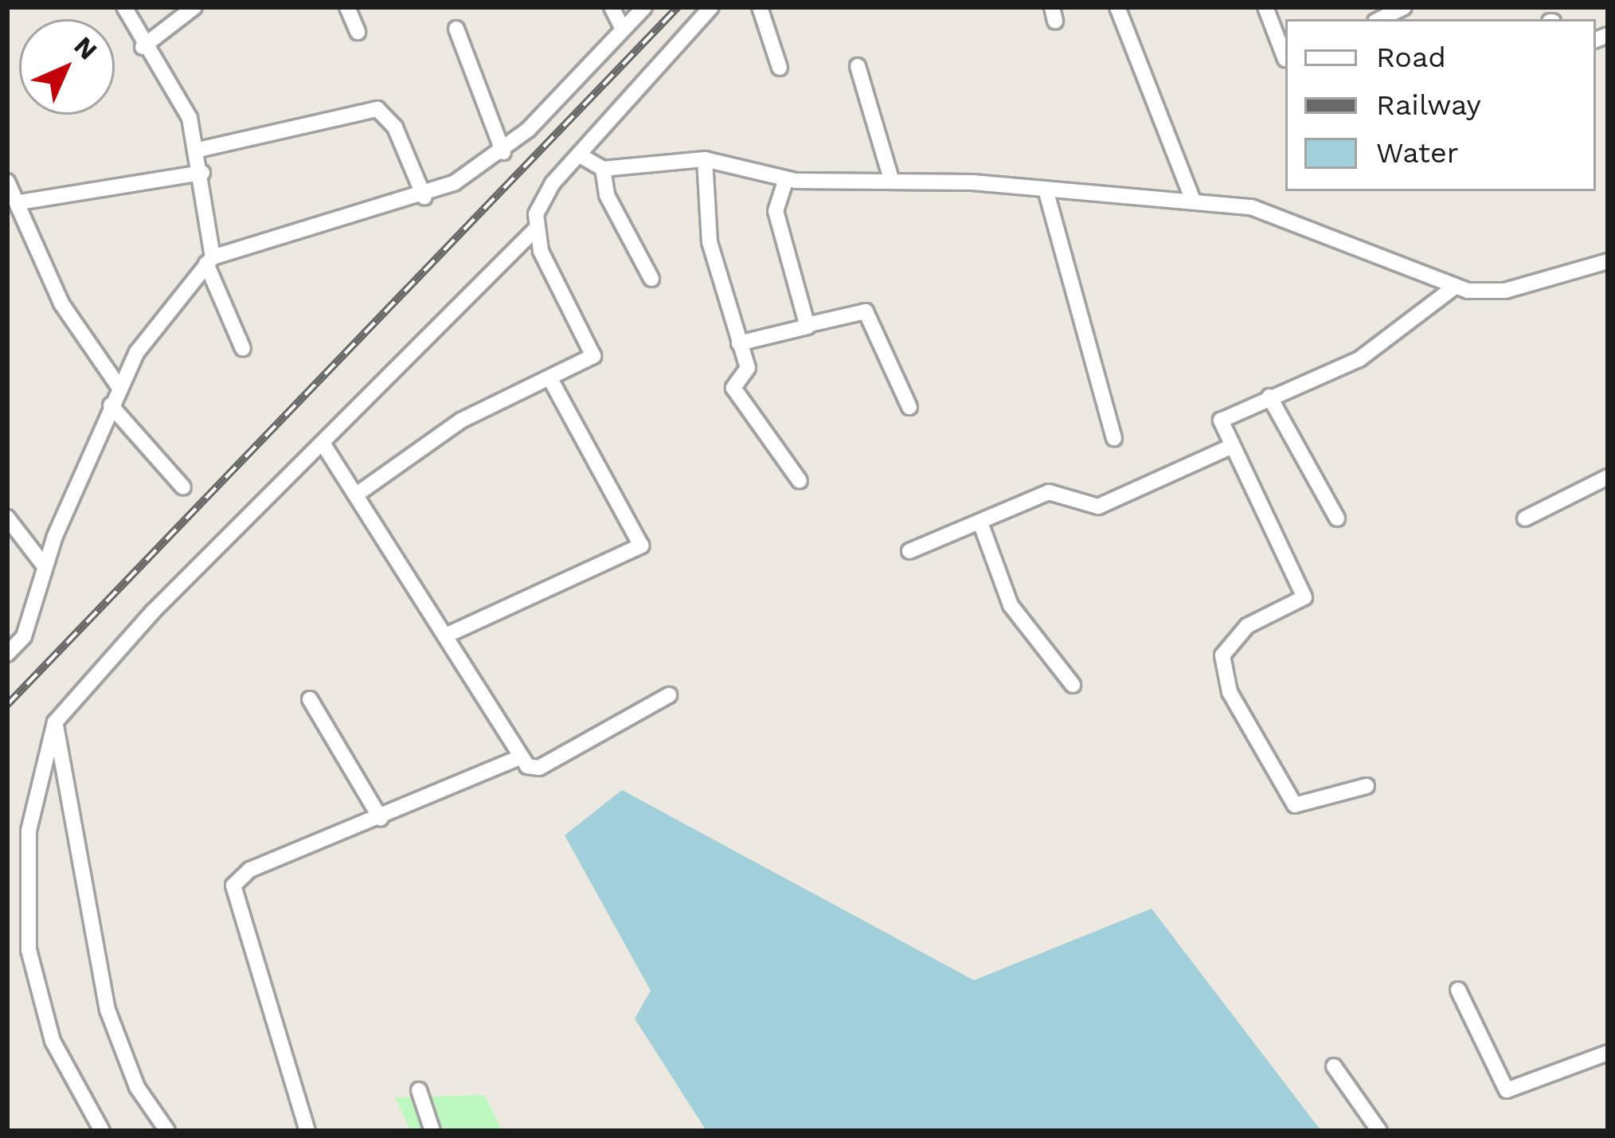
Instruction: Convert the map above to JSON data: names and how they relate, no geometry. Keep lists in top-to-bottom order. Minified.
{"legend":["Road","Railway","Water"],"north":"top right"}
